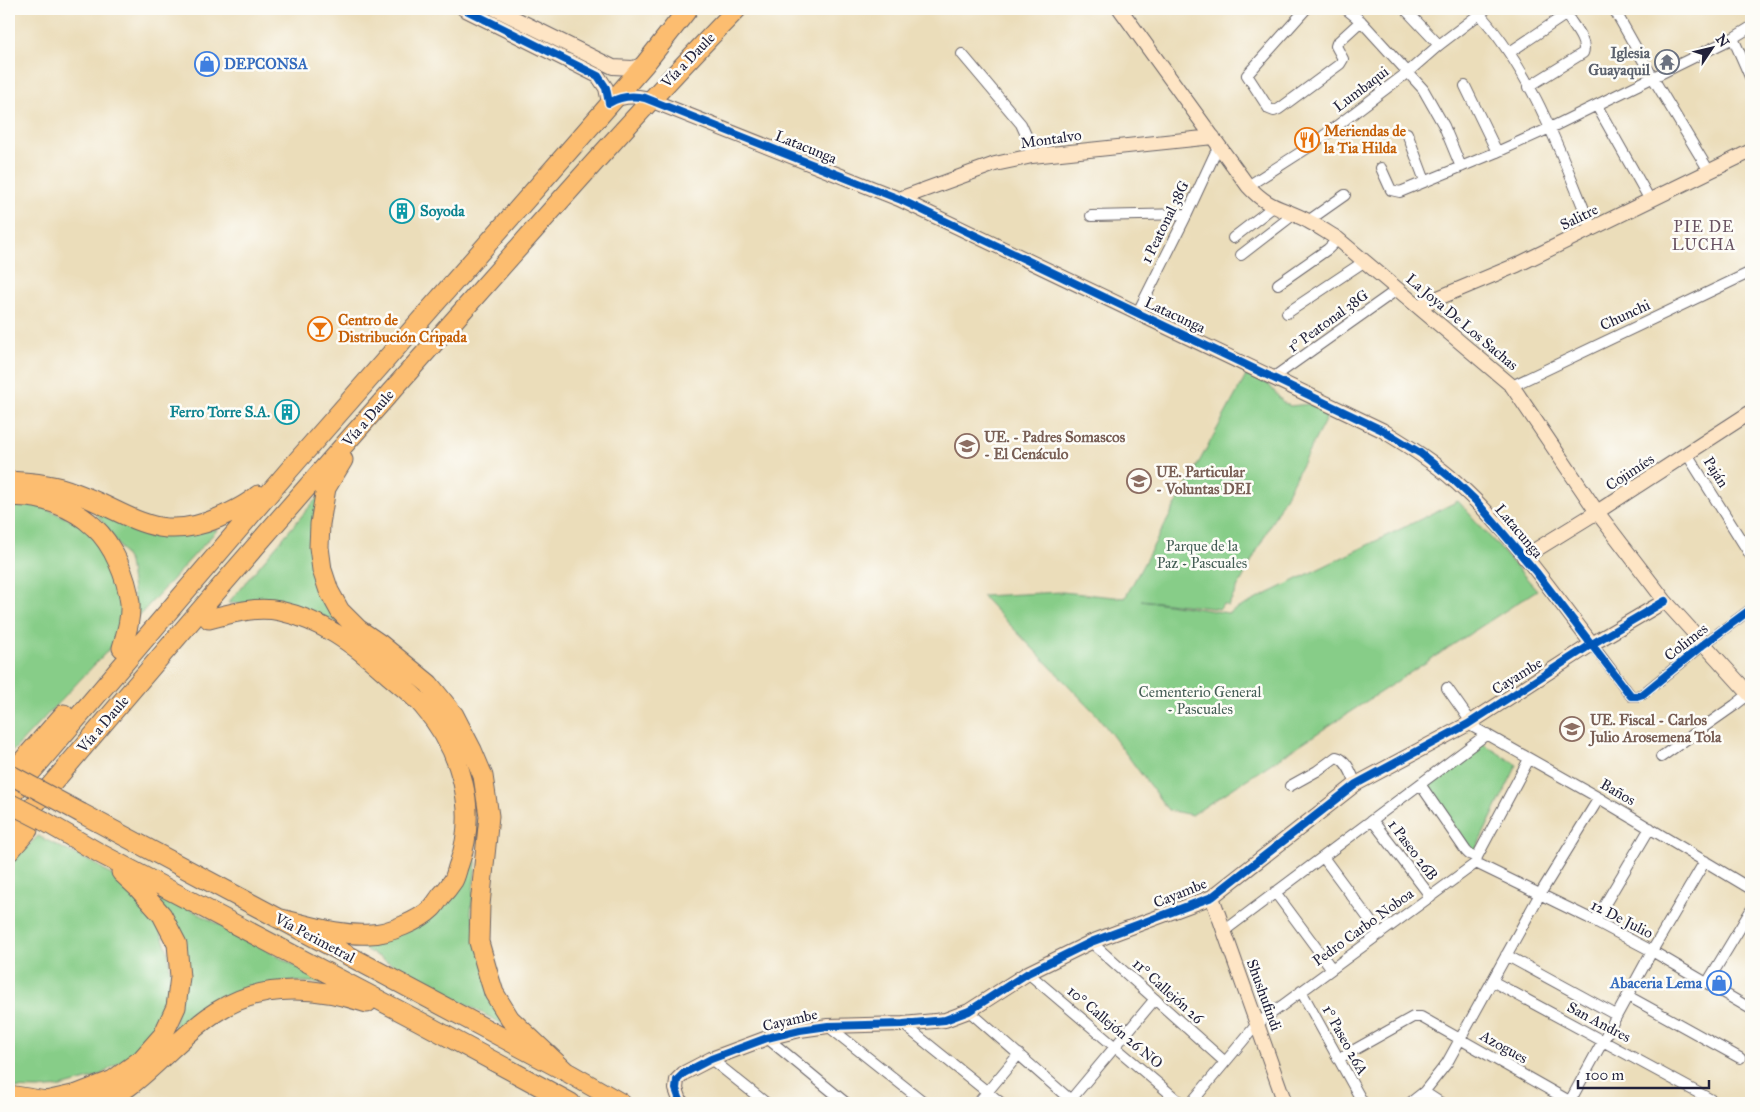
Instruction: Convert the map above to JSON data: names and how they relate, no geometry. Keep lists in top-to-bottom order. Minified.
{"streets":{"highway":["Vía a Daule","Vía Perimetral"],"street":["Lumbaqui","Montalvo","Latacunga","Salitre","1 Peatonal 38G","Chunchi","1° Peatonal 38G","La Joya De Los Sachas","Cojimíes","Paján","Colimes","Cayambe","Baños","1 Paseo 26B","12 De Julio","Pedro Carbo Noboa","11° Callejón 26","Shushufindi","San Andres","10° Callejón 26 NO","1° Paseo 26A","Azogues"]},"crossings":[["Vía a Daule","Latacunga"],["Lumbaqui","La Joya De Los Sachas"],["Montalvo","Latacunga"],["Montalvo","1 Peatonal 38G"],["Montalvo","La Joya De Los Sachas"],["Latacunga","1 Peatonal 38G"],["Latacunga","1° Peatonal 38G"],["Latacunga","Cojimíes"],["Latacunga","Colimes"],["Latacunga","Cayambe"],["Salitre","La Joya De Los Sachas"],["1 Peatonal 38G","La Joya De Los Sachas"],["Chunchi","La Joya De Los Sachas"],["1° Peatonal 38G","La Joya De Los Sachas"],["La Joya De Los Sachas","Cojimíes"],["La Joya De Los Sachas","Colimes"],["La Joya De Los Sachas","Cayambe"],["Cojimíes","Paján"],["Cayambe","Baños"],["Cayambe","11° Callejón 26"],["Cayambe","Shushufindi"],["Cayambe","10° Callejón 26 NO"],["Baños","Pedro Carbo Noboa"],["1 Paseo 26B","Pedro Carbo Noboa"],["12 De Julio","Pedro Carbo Noboa"],["Pedro Carbo Noboa","11° Callejón 26"],["Pedro Carbo Noboa","Shushufindi"],["Pedro Carbo Noboa","1° Paseo 26A"],["1° Paseo 26A","Azogues"]],"districts":["PIE DE LUCHA"],"parks":["Parque de la Paz - Pascuales","Cementerio General - Pascuales"],"places":{"temple":["Iglesia Guayaquil"],"shop":["DEPCONSA","Abaceria Lema"],"restaurant":["Meriendas de la Tia Hilda"],"building":["Soyoda","Ferro Torre S.A."],"bar":["Centro de Distribución Cripada"],"school or university":["UE. - Padres Somascos - El Cenáculo","UE. Particular - Voluntas DEI","UE. Fiscal - Carlos Julio Arosemena Tola"]},"scale_bar":"100 m","north":"top right"}
